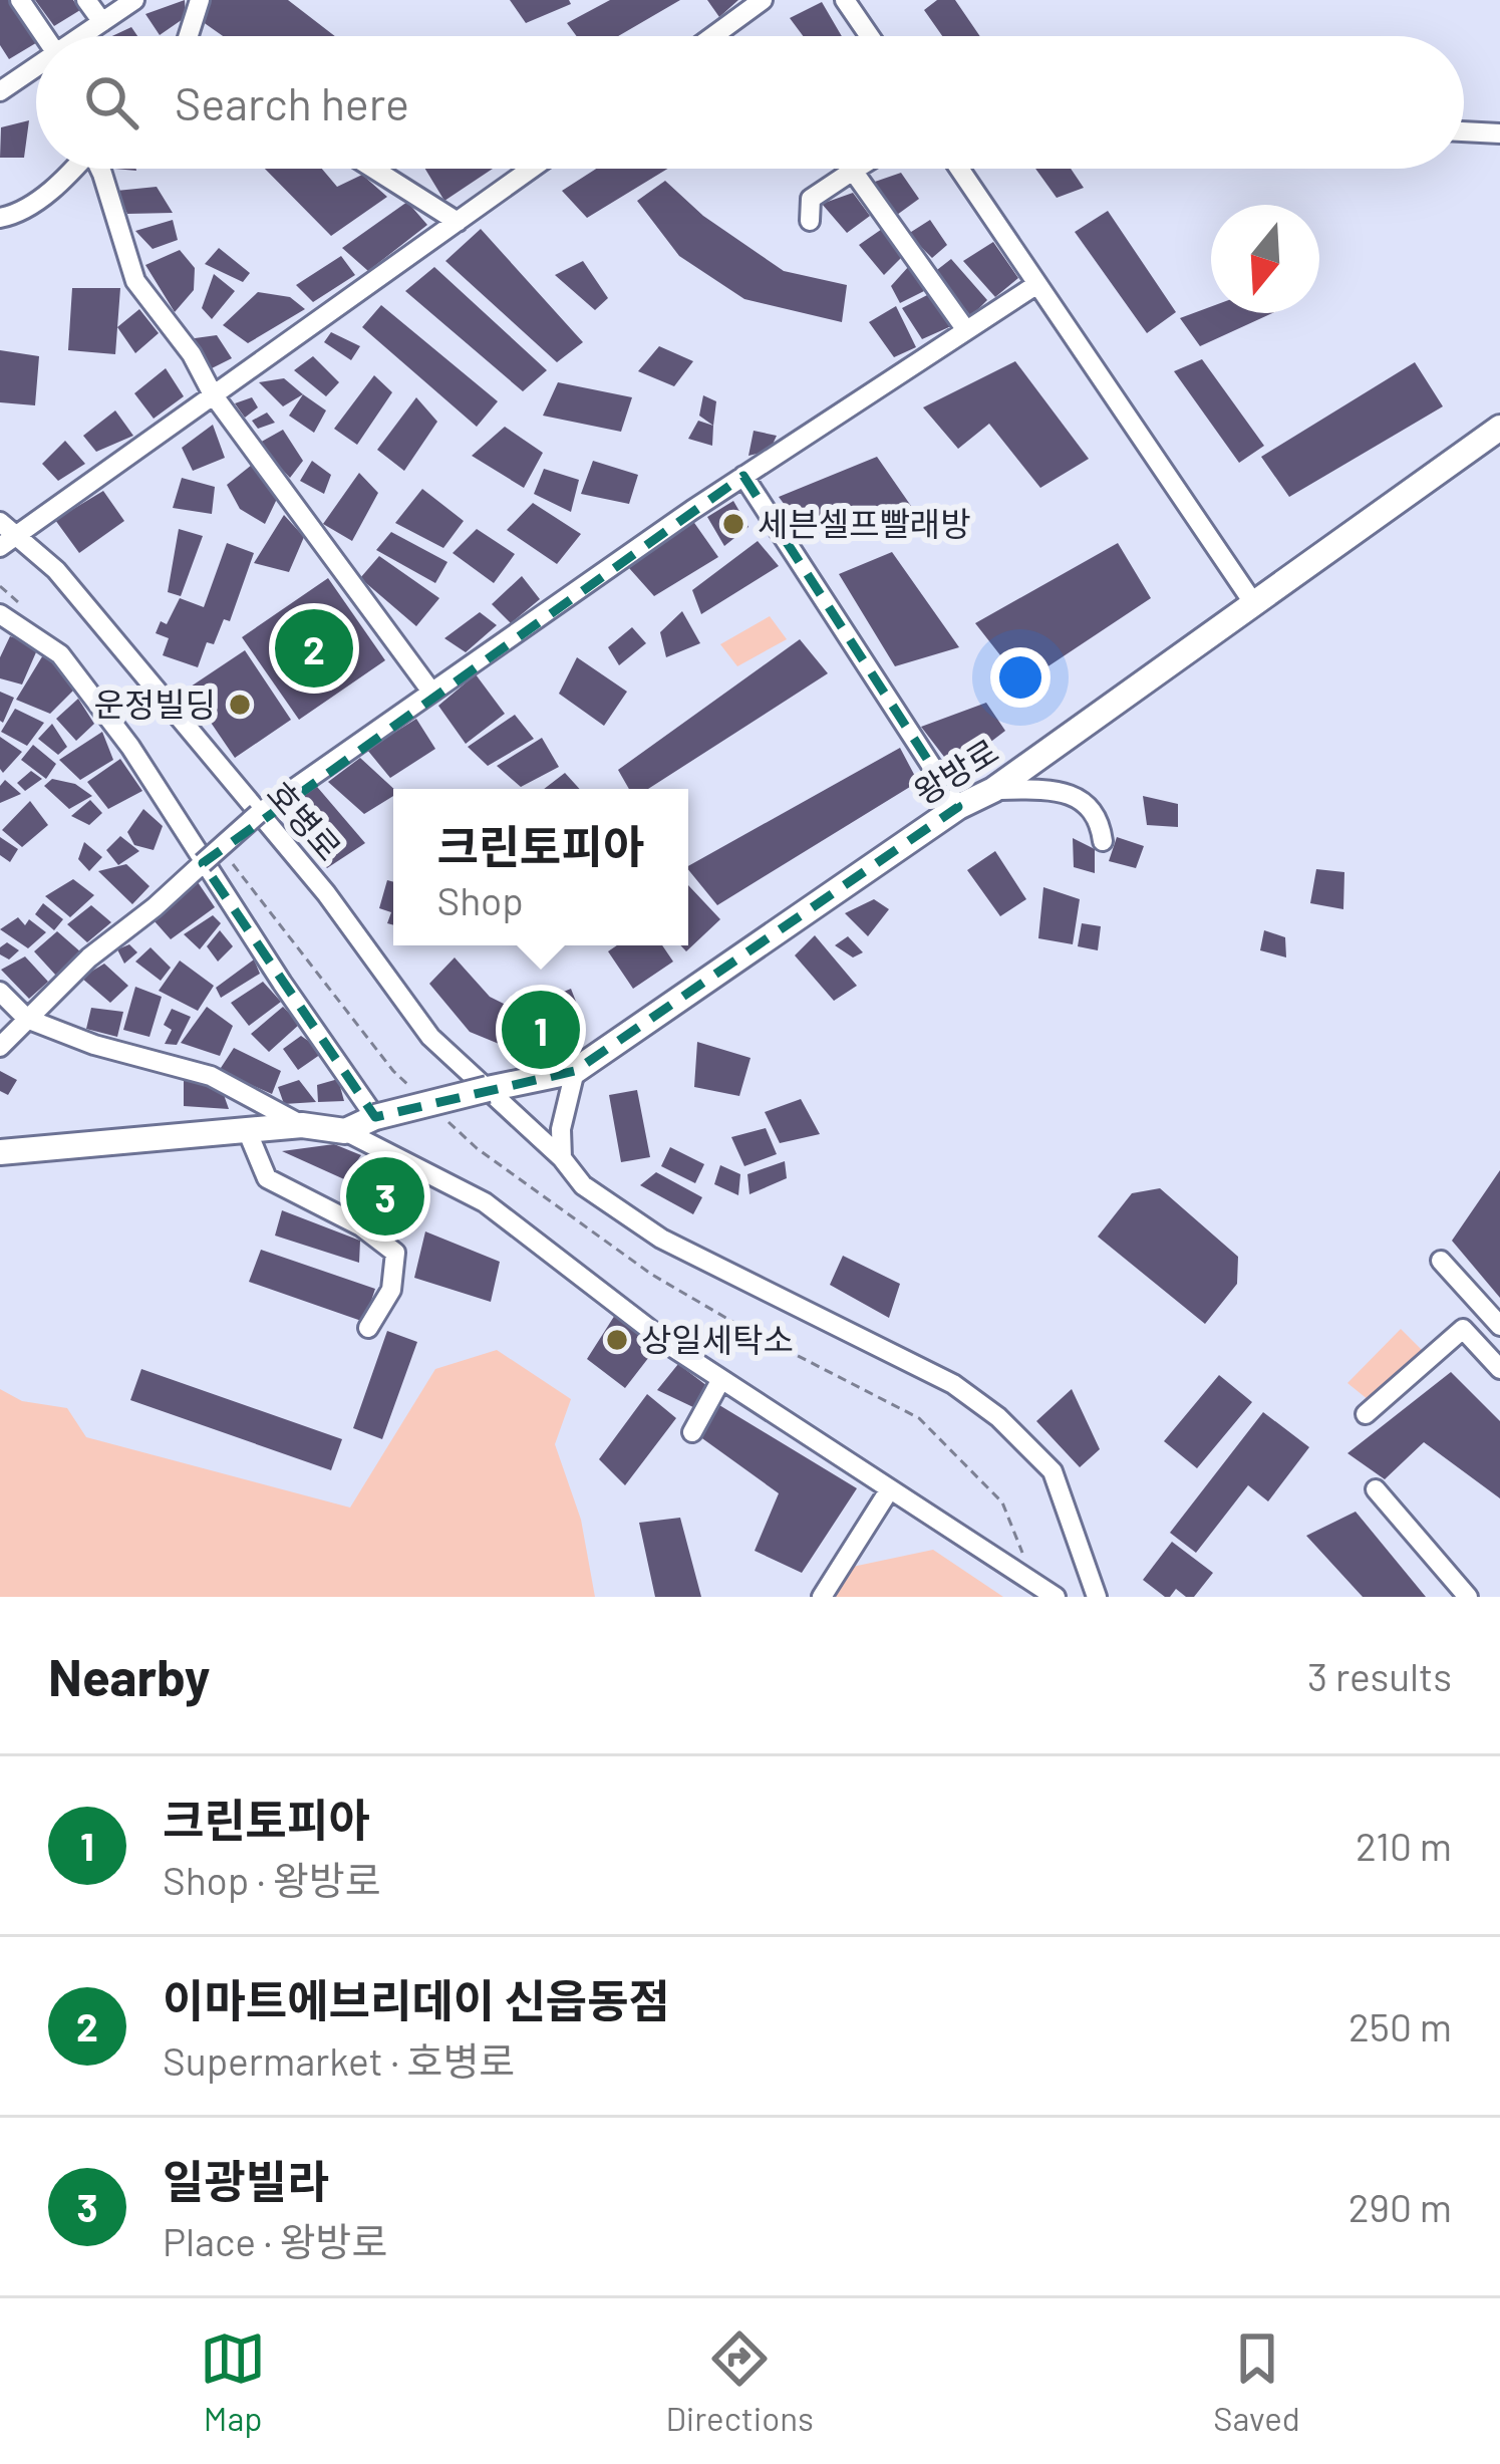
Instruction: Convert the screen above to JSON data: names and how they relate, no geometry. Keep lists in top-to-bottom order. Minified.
{"streets":{"main road":["왕방로"],"street":["호병로"]},"crossings":[["왕방로","호병로"]],"places":["세븐셀프빨래방","운정빌딩","상일세탁소"],"north":"bottom","page":{"search":"Search here","pins":["2","1","3"],"popup":["크린토피아","Shop"],"heading":["Nearby","3 results"],"list":[{"mark":"1","name":"크린토피아","note":"Shop · 왕방로","value":"210 m"},{"mark":"2","name":"이마트에브리데이 신읍동점","note":"Supermarket · 호병로","value":"250 m"},{"mark":"3","name":"일광빌라","note":"Place · 왕방로","value":"290 m"}],"nav":["Map","Directions","Saved"]}}
